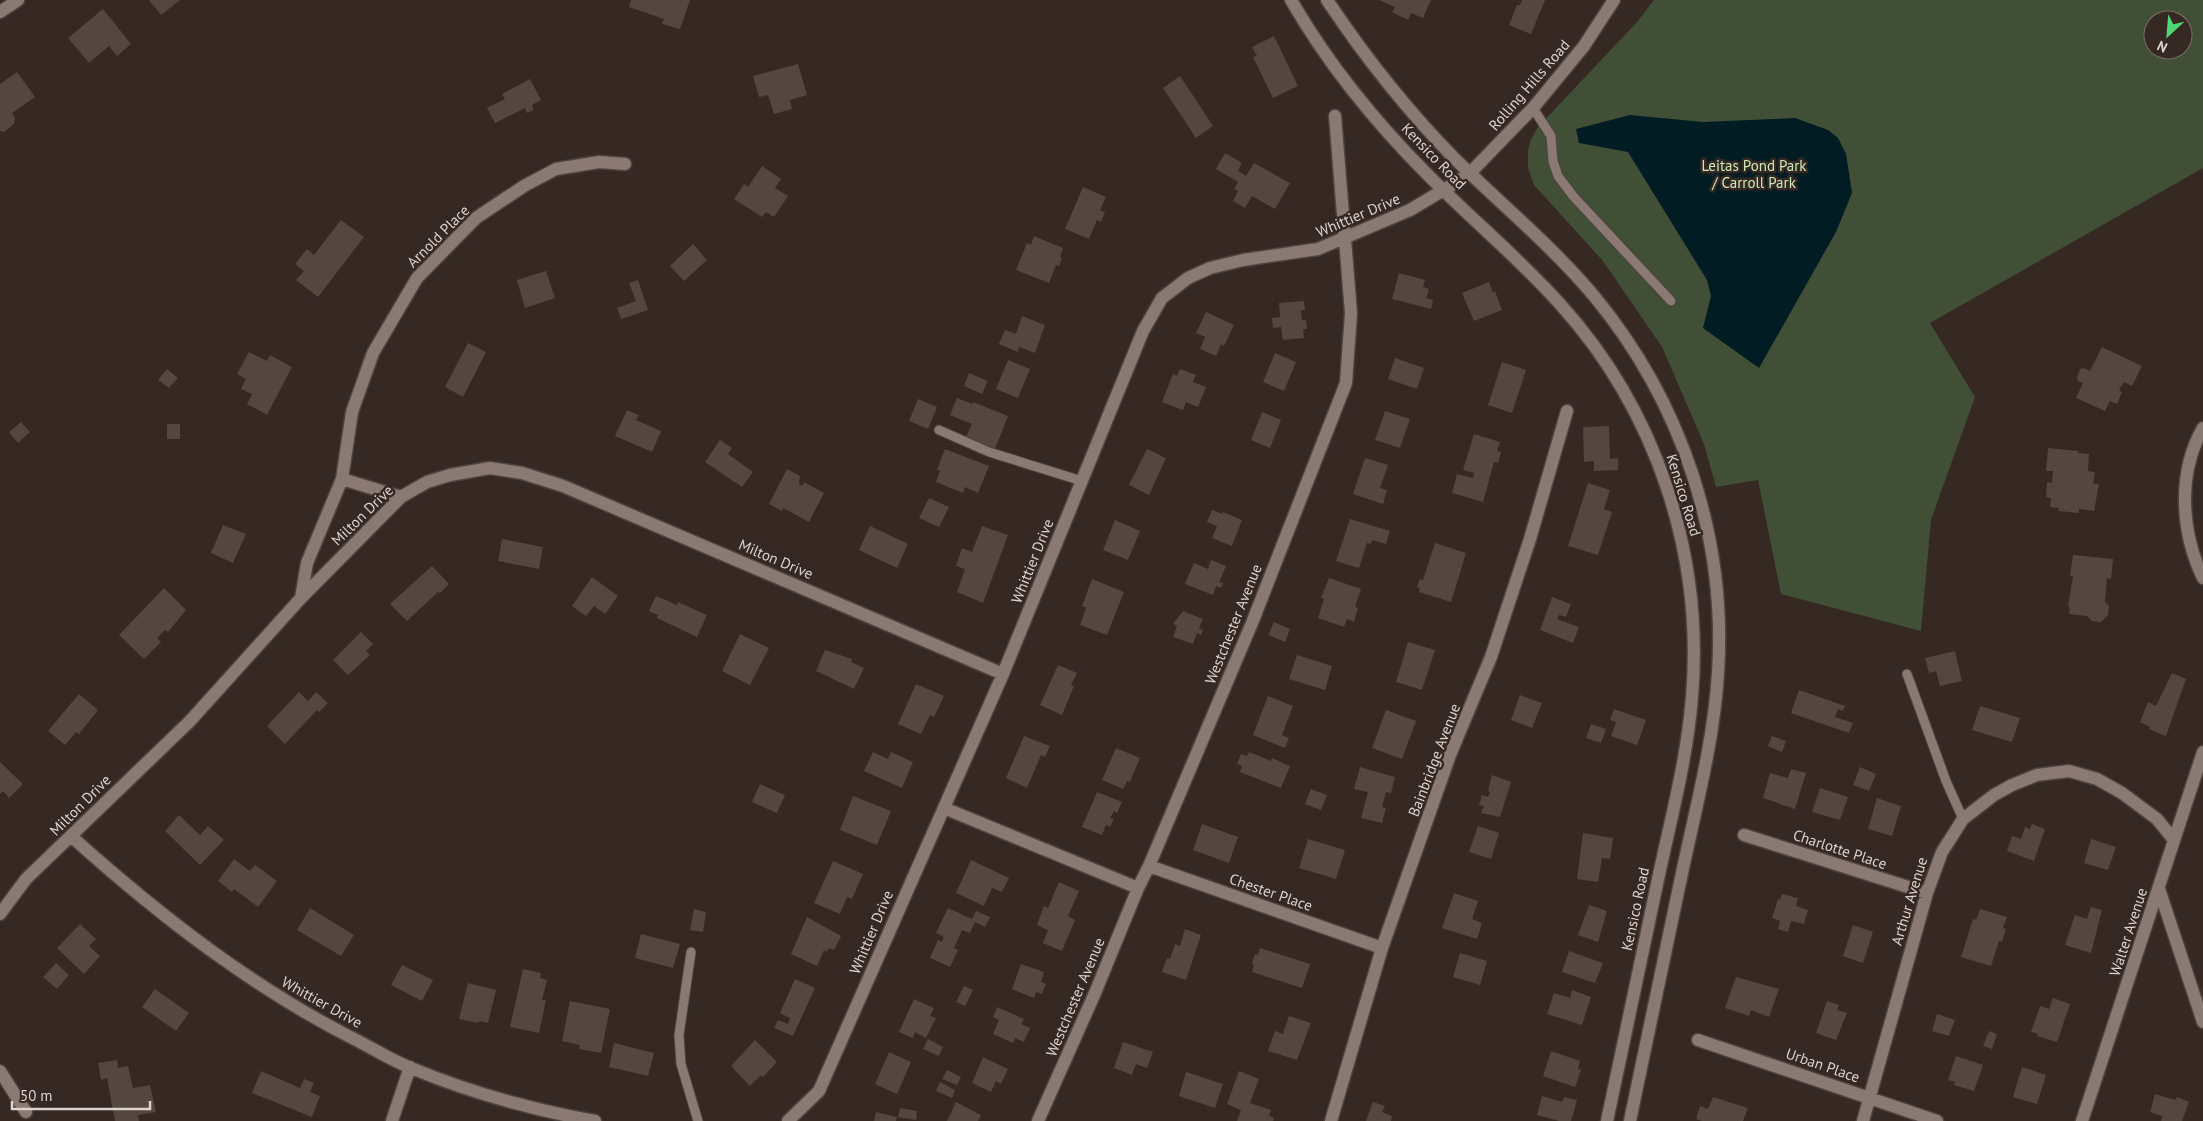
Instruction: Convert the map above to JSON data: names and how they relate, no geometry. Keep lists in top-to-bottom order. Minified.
{"streets":{"street":["Rolling Hills Road","Kensico Road","Whittier Drive","Arnold Place","Milton Drive","Westchester Avenue","Bainbridge Avenue","Charlotte Place","Chester Place","Arthur Avenue","Walter Avenue","Urban Place"]},"crossings":[["Rolling Hills Road","Kensico Road"],["Rolling Hills Road","Whittier Drive"],["Kensico Road","Whittier Drive"],["Whittier Drive","Milton Drive"],["Whittier Drive","Westchester Avenue"],["Arnold Place","Milton Drive"],["Westchester Avenue","Chester Place"],["Bainbridge Avenue","Chester Place"],["Charlotte Place","Arthur Avenue"],["Arthur Avenue","Walter Avenue"],["Arthur Avenue","Urban Place"]],"parks":["Leitas Pond Park / Carroll Park"],"scale_bar":"50 m","north":"bottom left"}
